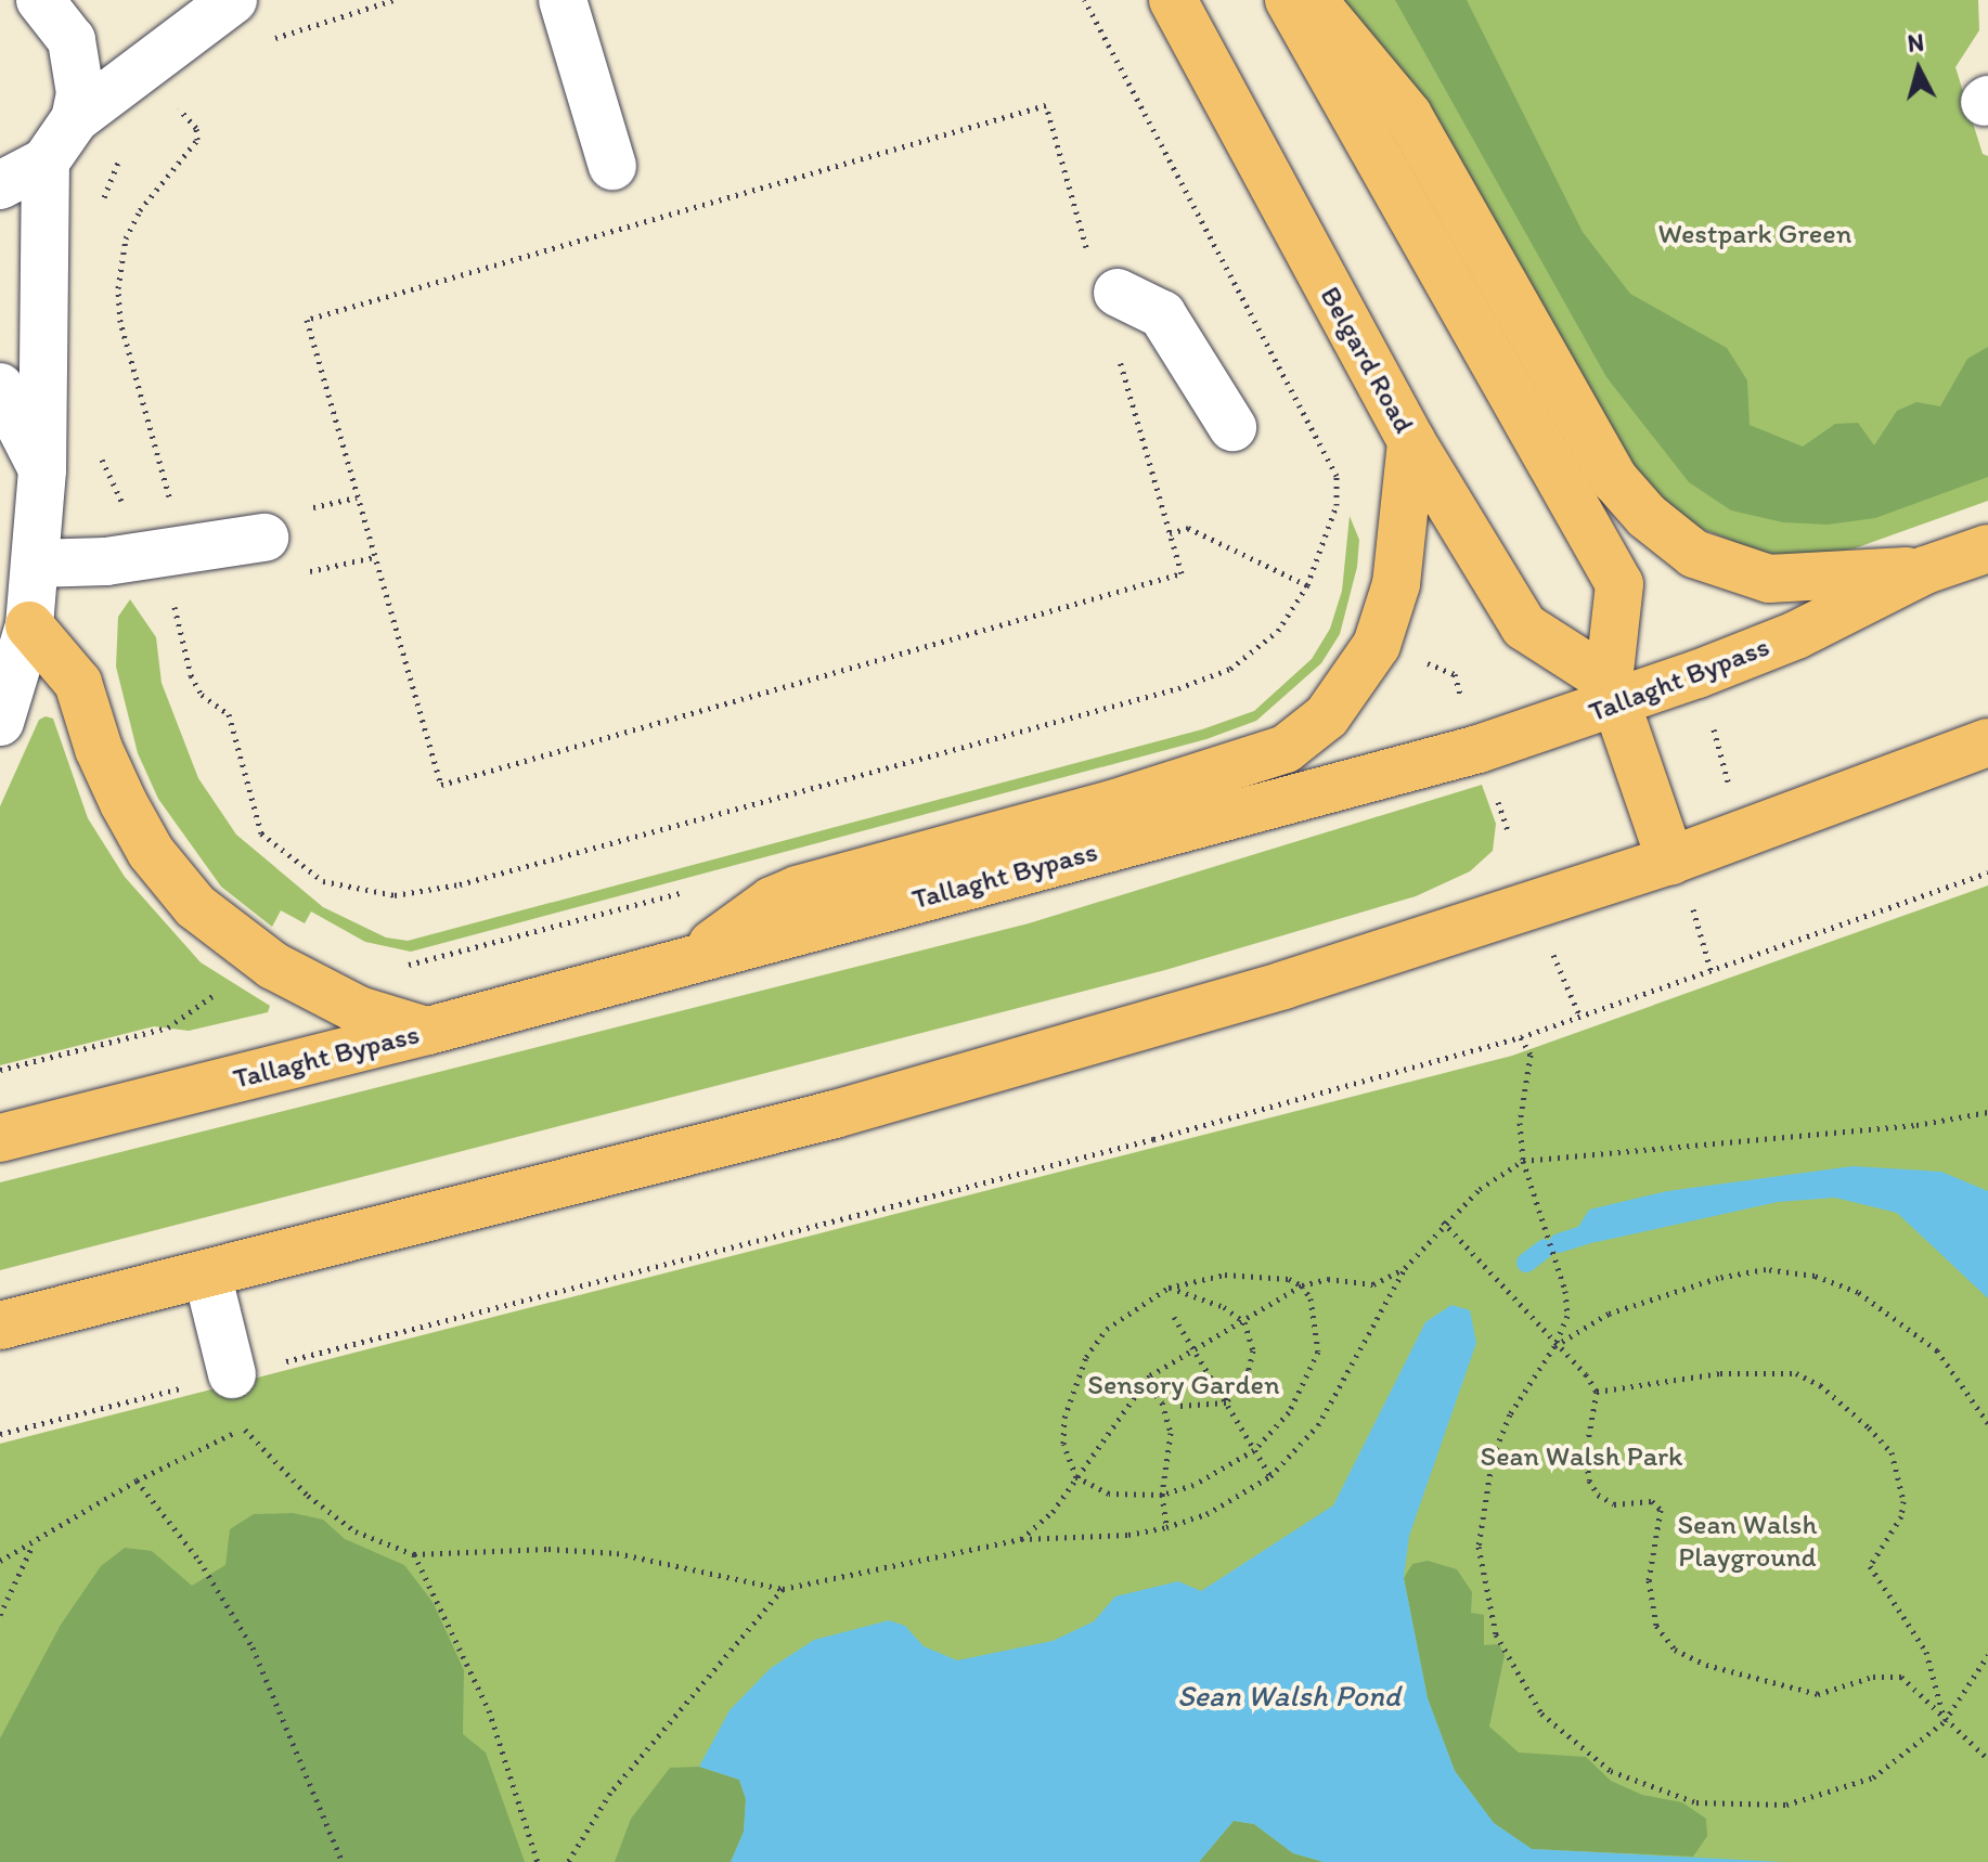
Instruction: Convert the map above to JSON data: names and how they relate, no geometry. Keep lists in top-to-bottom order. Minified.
{"streets":{"main road":["Belgard Road","Tallaght Bypass"]},"crossings":[["Belgard Road","Tallaght Bypass"]],"water":["Sean Walsh Pond"],"parks":["Westpark Green","Sensory Garden","Sean Walsh Park","Sean Walsh Playground"],"north":"top"}
